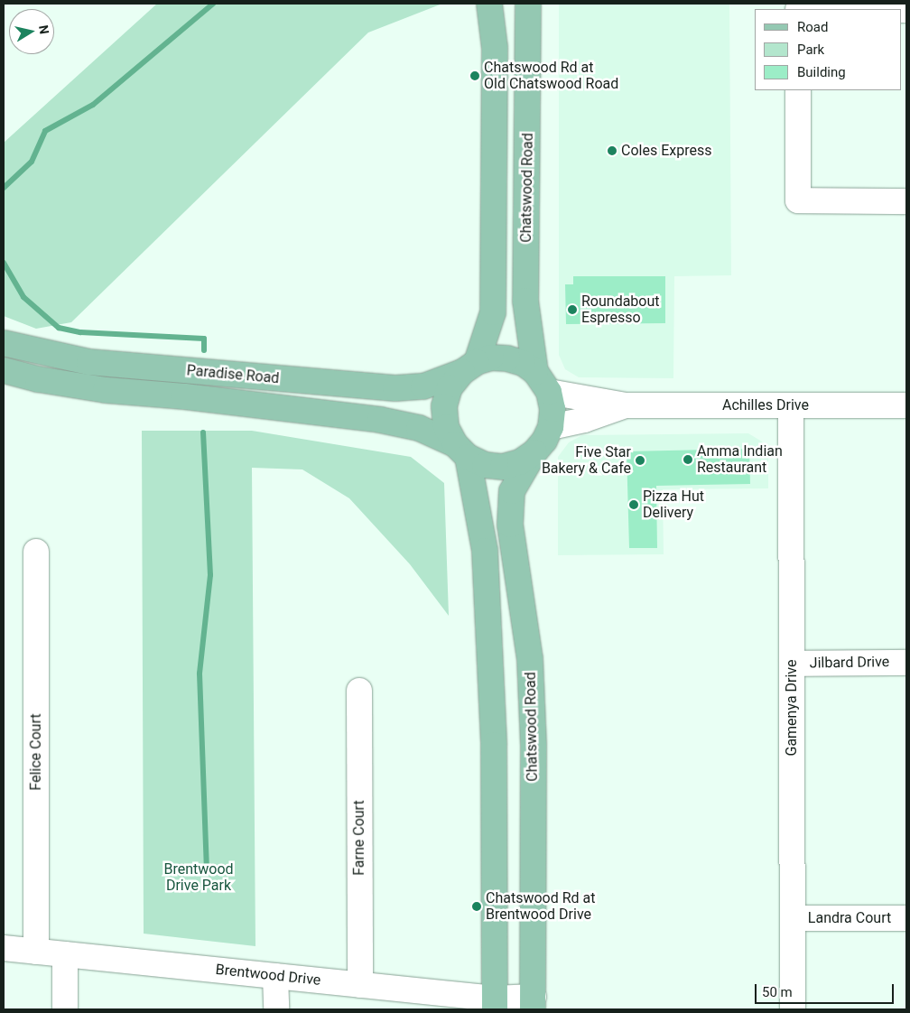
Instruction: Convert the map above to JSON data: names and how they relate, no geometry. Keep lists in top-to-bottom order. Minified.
{"streets":{"main road":["Chatswood Road","Paradise Road"],"street":["Achilles Drive","Jilbard Drive","Gamenya Drive","Felice Court","Farne Court","Landra Court","Brentwood Drive"]},"crossings":[["Chatswood Road","Paradise Road"],["Chatswood Road","Achilles Drive"],["Chatswood Road","Brentwood Drive"],["Paradise Road","Achilles Drive"],["Achilles Drive","Gamenya Drive"],["Jilbard Drive","Gamenya Drive"],["Gamenya Drive","Landra Court"],["Felice Court","Brentwood Drive"],["Farne Court","Brentwood Drive"]],"parks":["Brentwood Drive Park"],"places":["Chatswood Rd at Old Chatswood Road","Coles Express","Roundabout Espresso","Amma Indian Restaurant","Five Star Bakery & Cafe","Pizza Hut Delivery","Chatswood Rd at Brentwood Drive"],"legend":["Road","Park","Building"],"scale_bar":"50 m","north":"right"}
